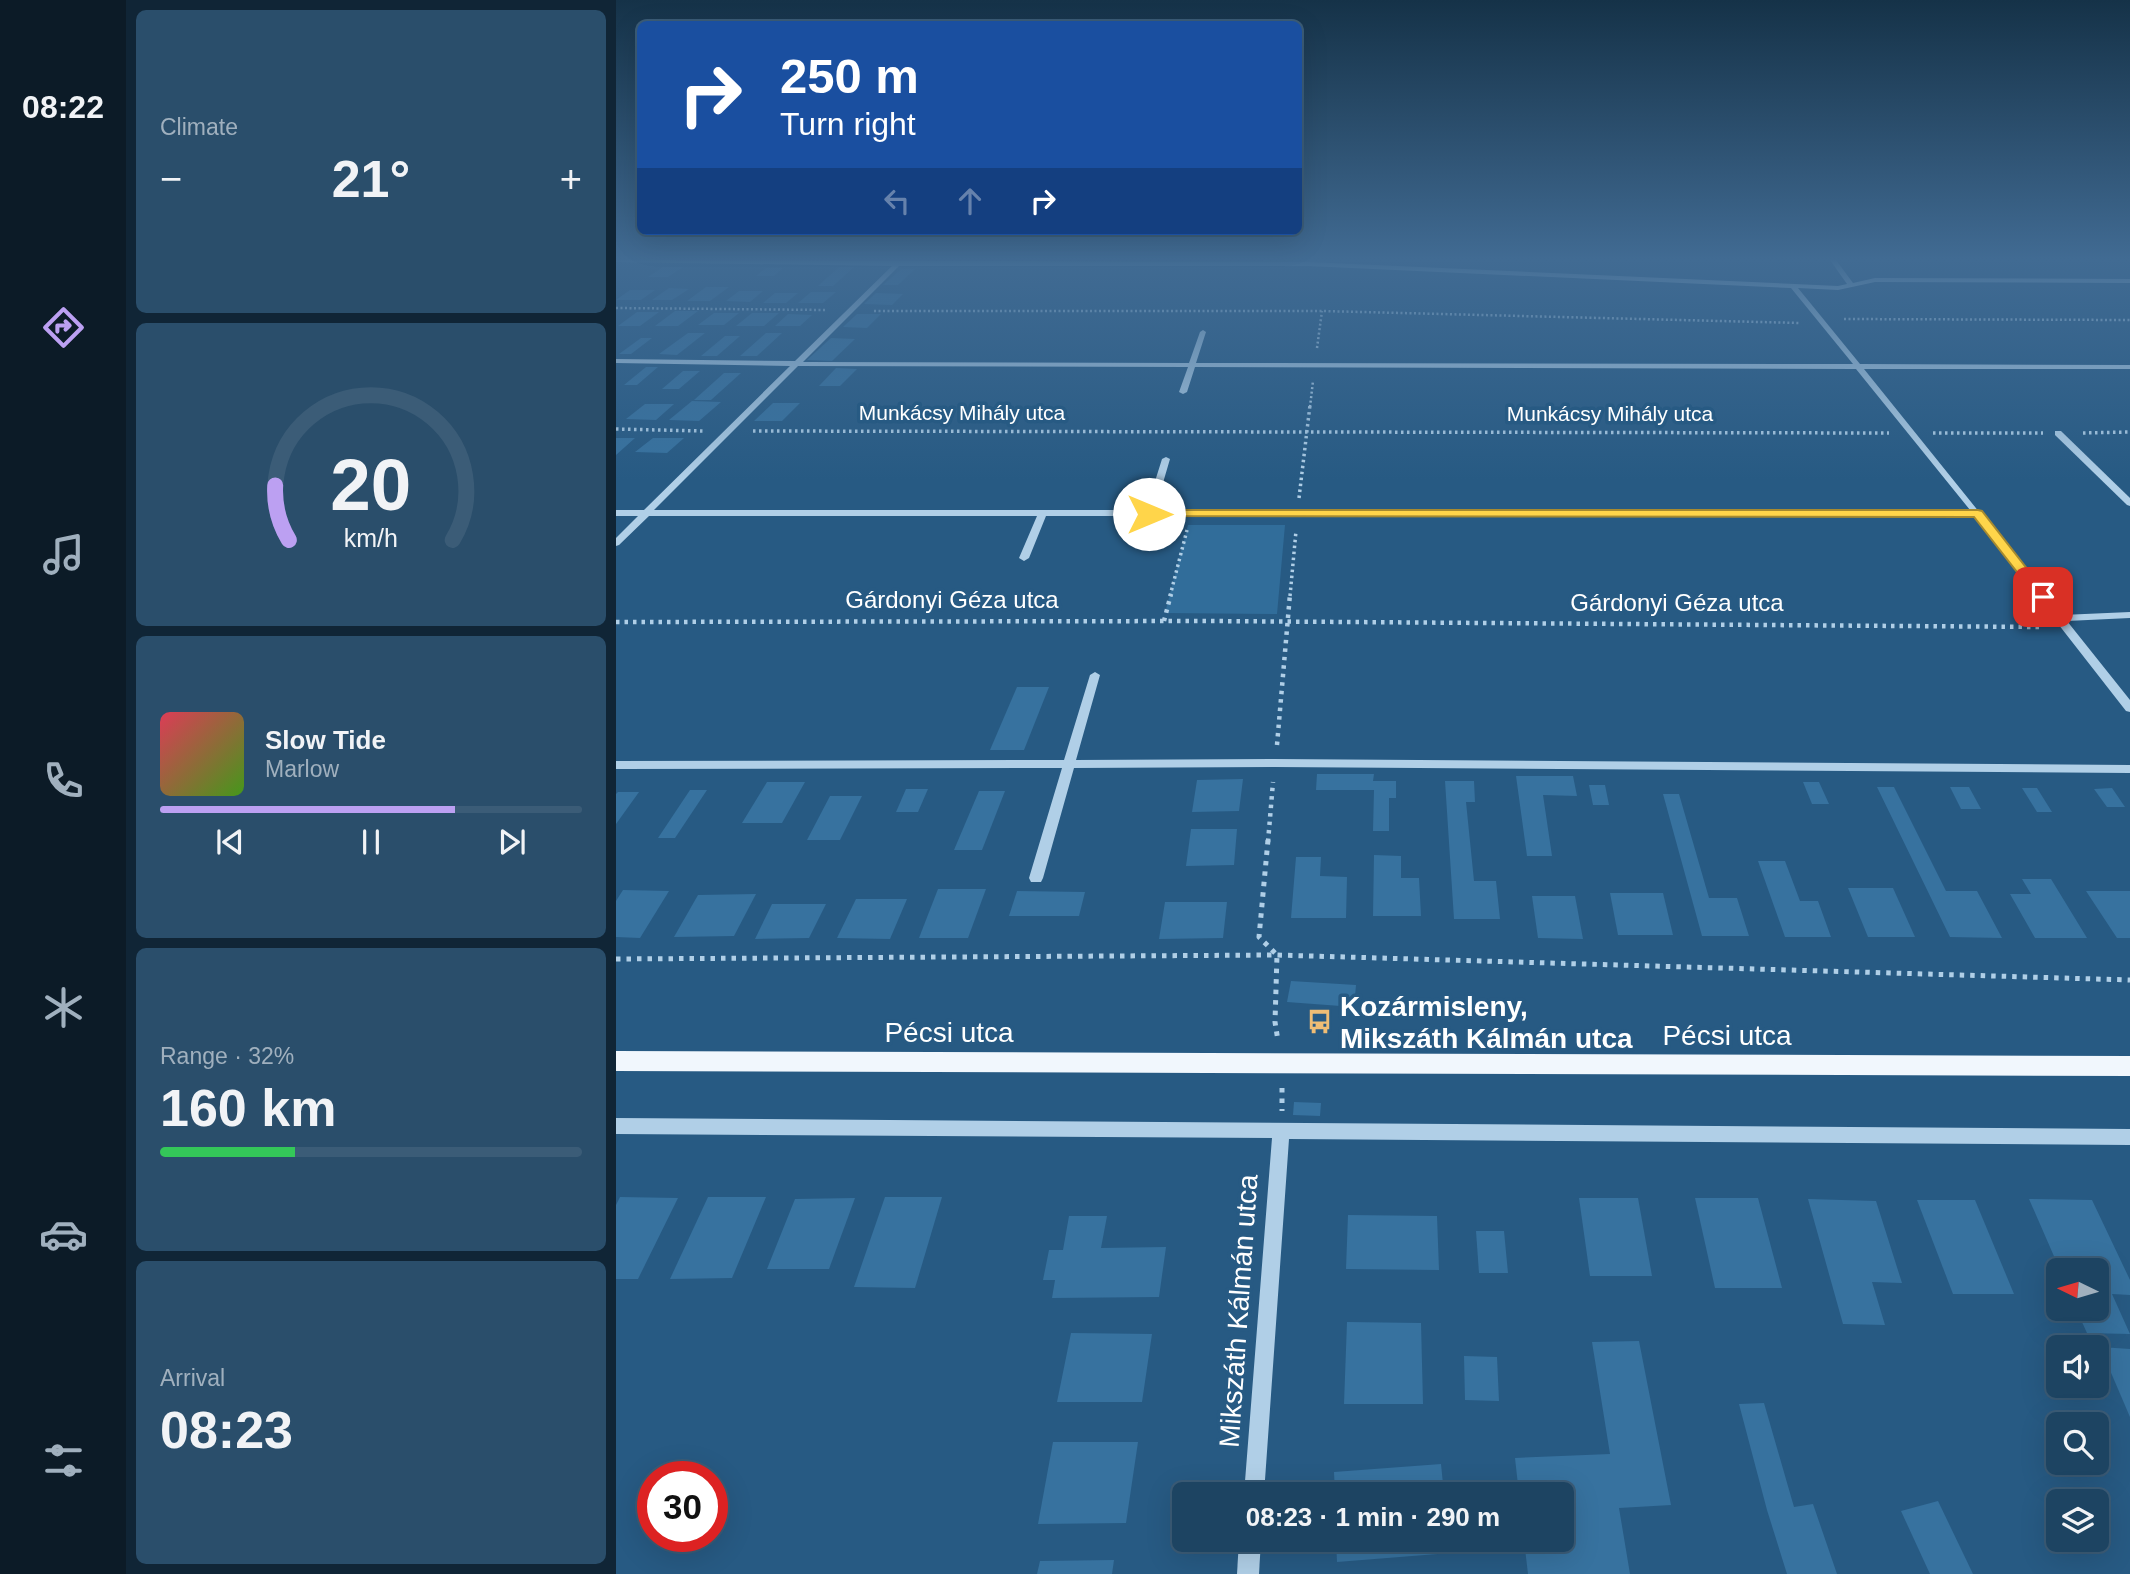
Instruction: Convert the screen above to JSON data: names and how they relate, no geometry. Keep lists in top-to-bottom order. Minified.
{"streets":{"main road":["Pécsi utca"],"street":["Gárdonyi Géza utca","Mikszáth Kálmán utca"],"path":["Munkácsy Mihály utca"]},"places":{"bus stop":["Kozármisleny, Mikszáth Kálmán utca"]},"north":"left","page":{"tabs":"08:22","tile":["Climate",["Range · 32%","160 km"],["Arrival","08:23"]],"turn":["250 m","Turn right"],"heat":["−","21°","+"],"song":["Slow Tide","Marlow"],"limit":"30","trip":"08:23 · 1 min · 290 m","gauge":["20","km/h"]}}
